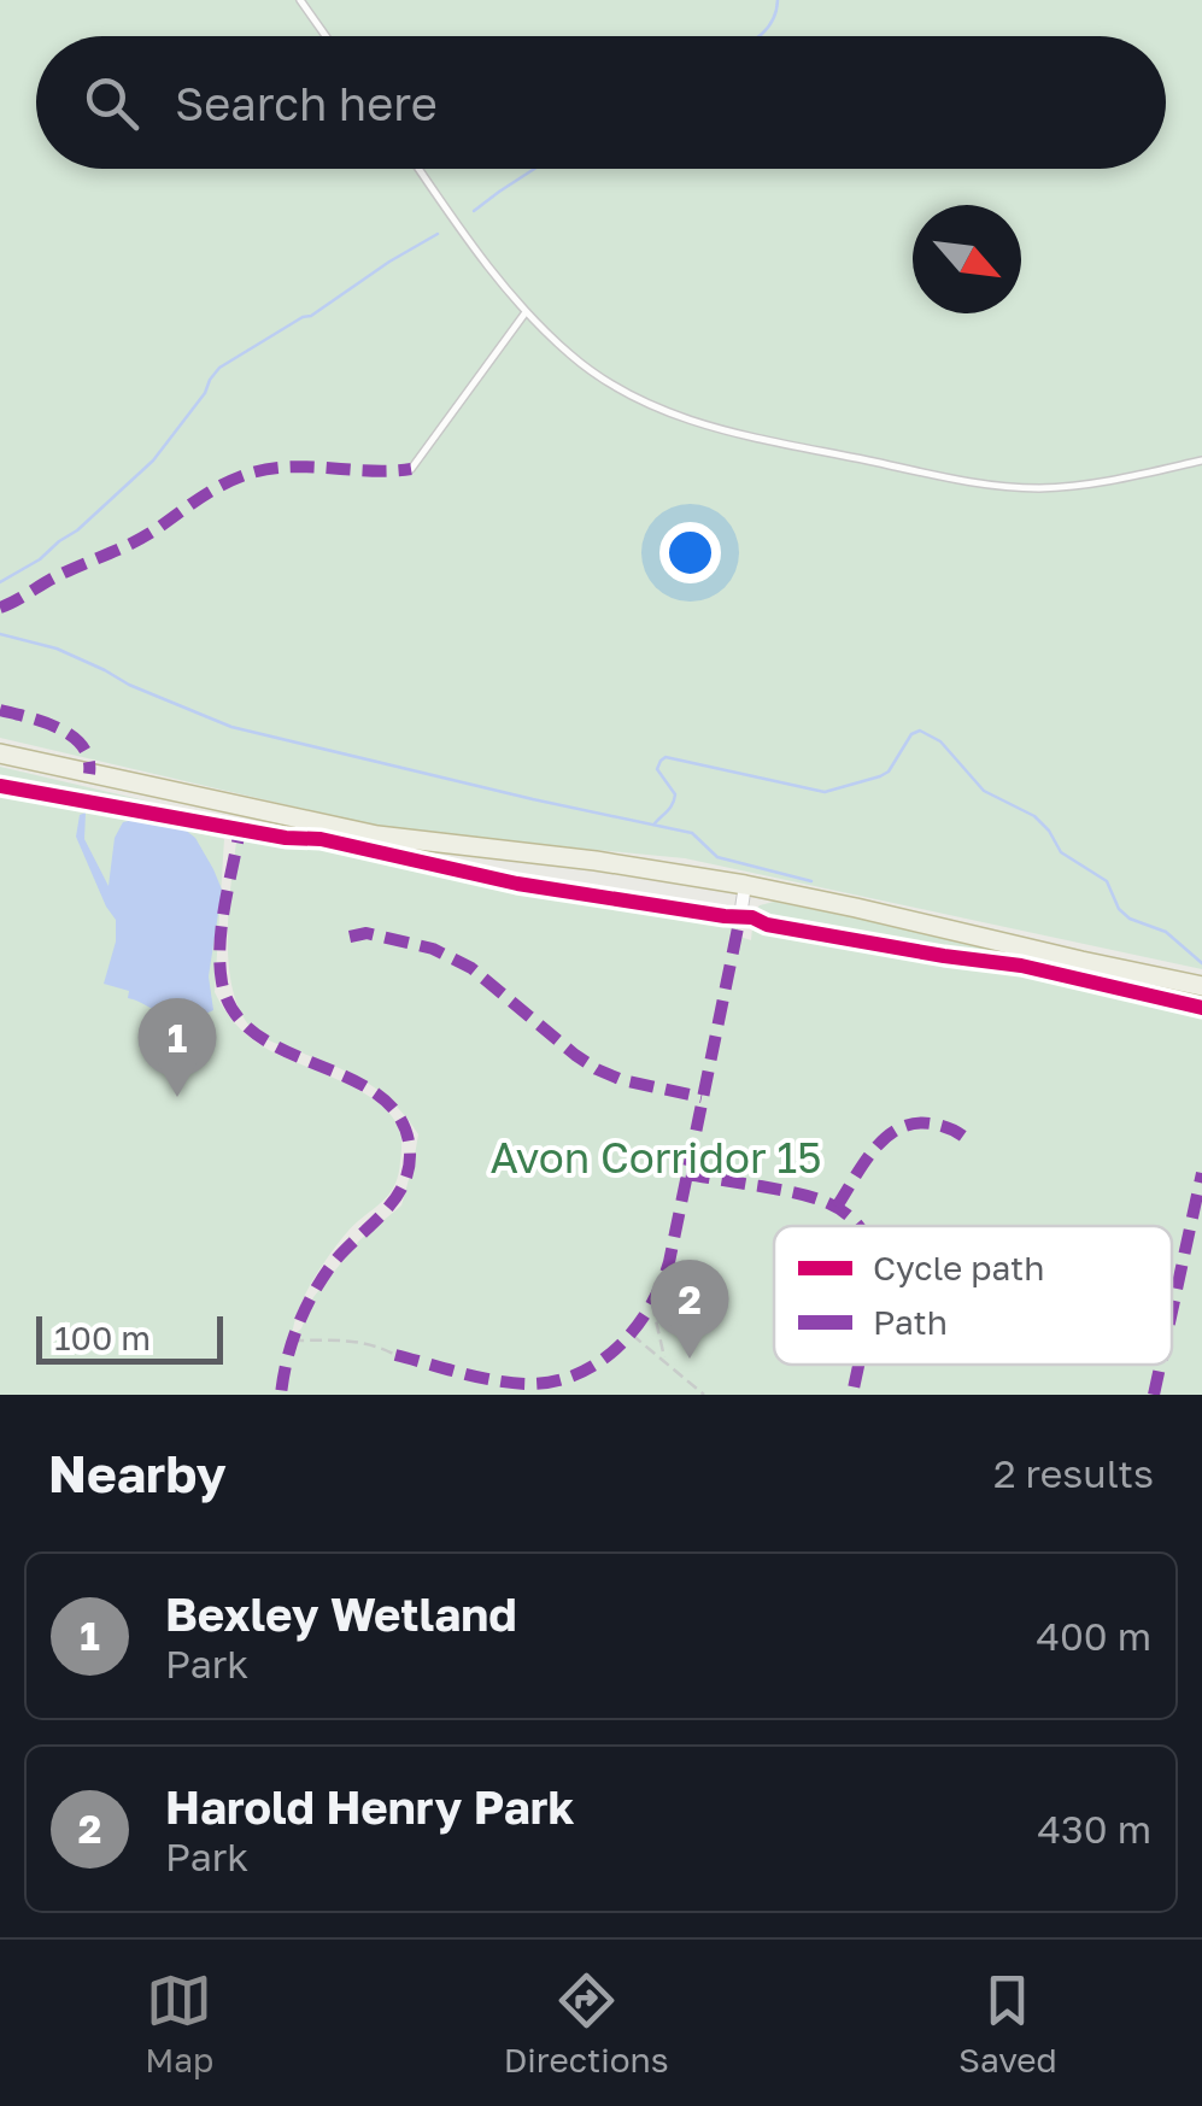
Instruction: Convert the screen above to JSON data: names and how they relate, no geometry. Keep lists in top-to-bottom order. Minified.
{"parks":["Avon Corridor 15"],"legend":["Cycle path","Path"],"scale_bar":"100 m","north":"bottom right","page":{"search":"Search here","pins":["1","2"],"scale":"100 m","heading":["Nearby","2 results"],"list":[{"mark":"1","name":"Bexley Wetland","note":"Park","value":"400 m"},{"mark":"2","name":"Harold Henry Park","note":"Park","value":"430 m"}],"nav":["Map","Directions","Saved"]}}
